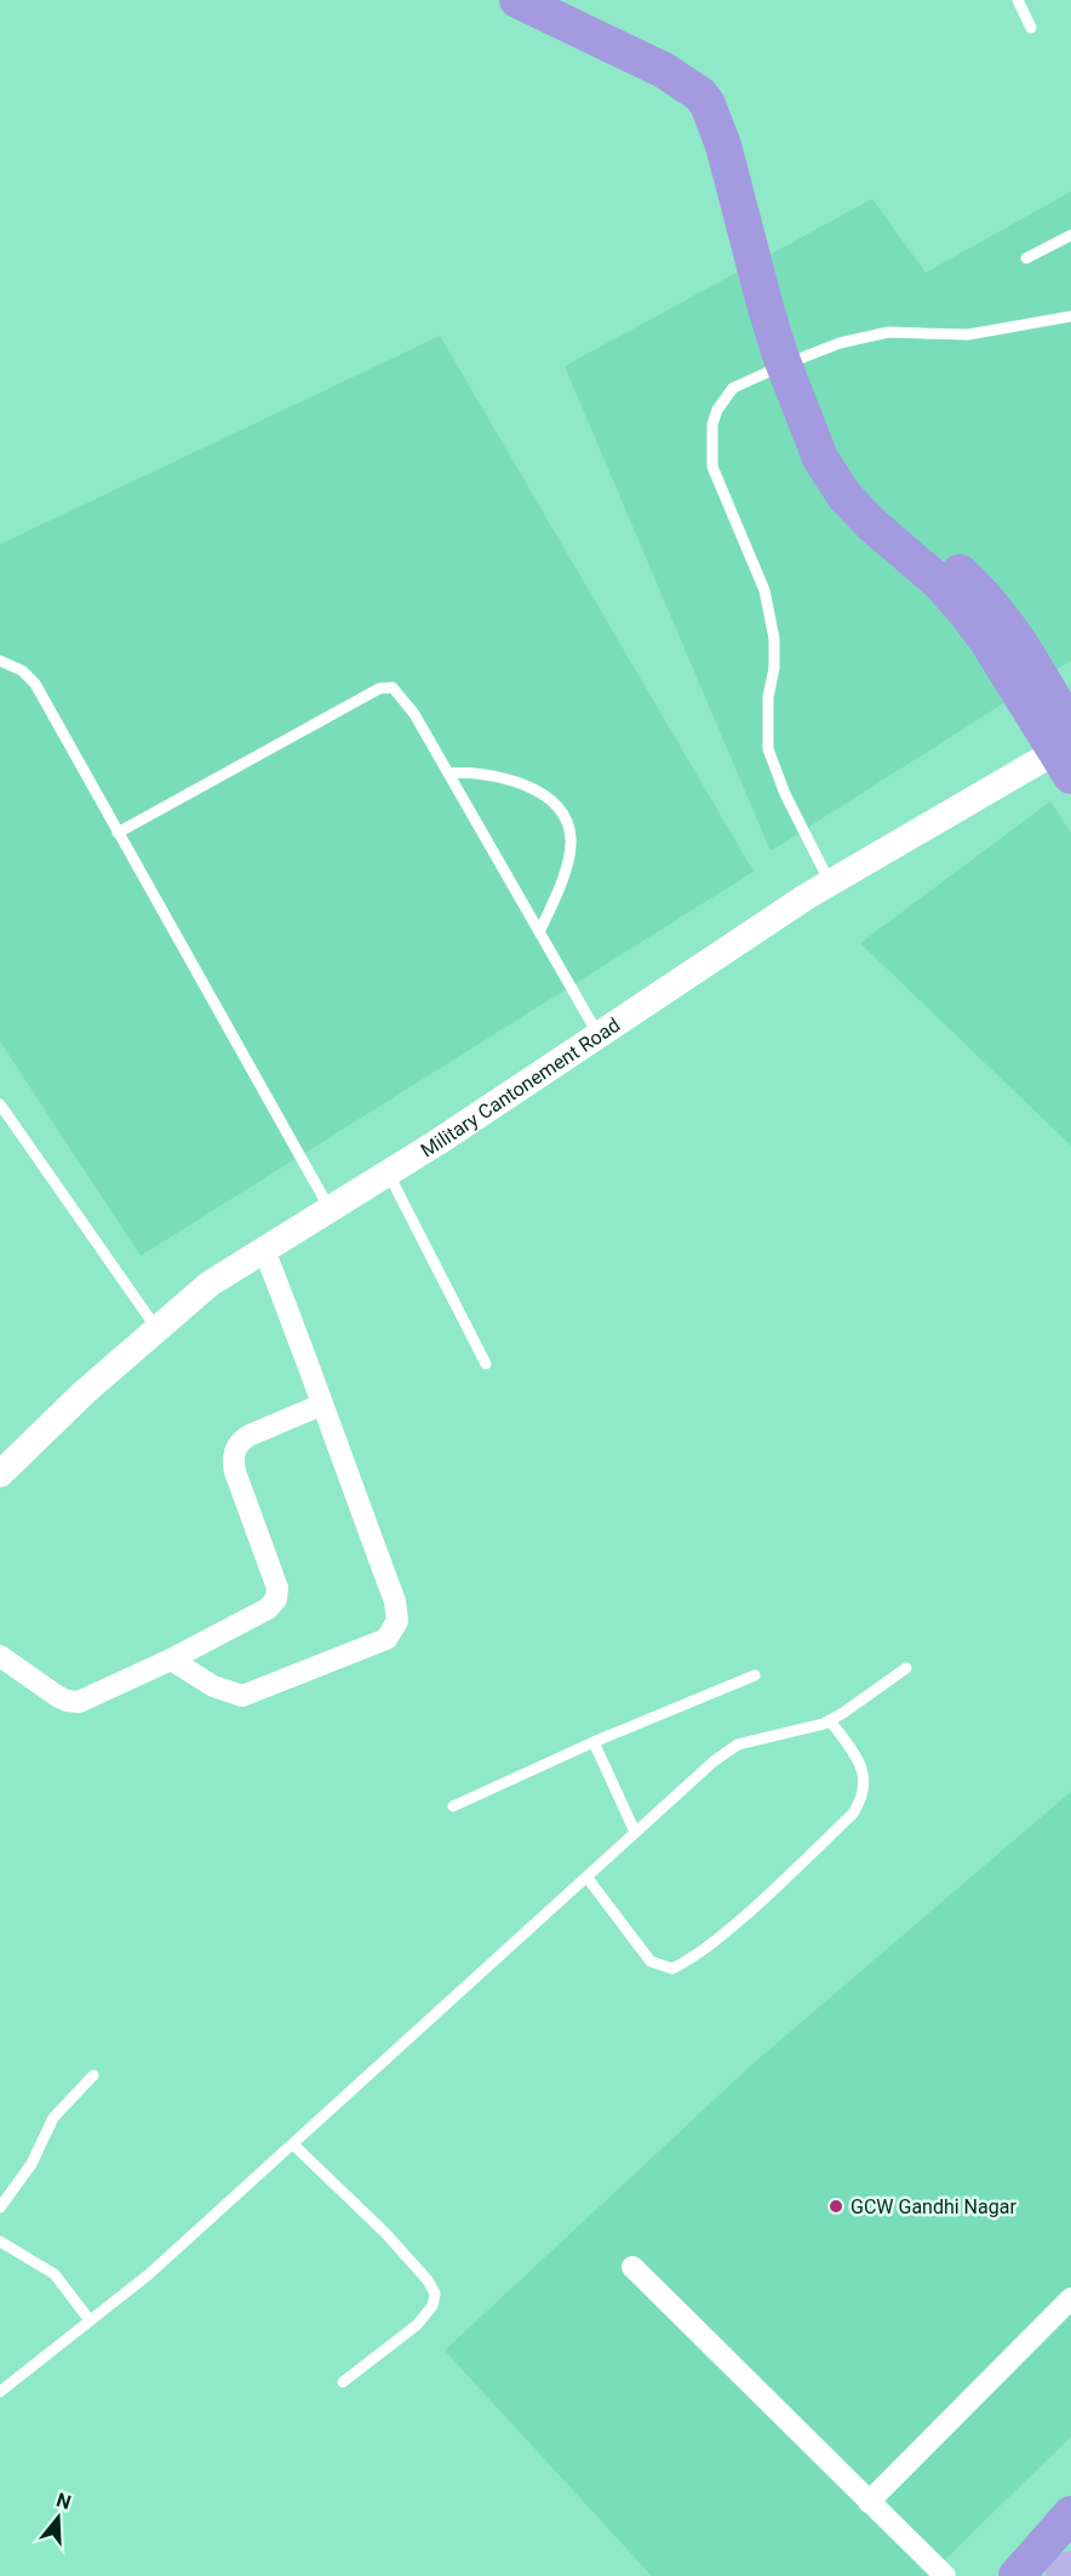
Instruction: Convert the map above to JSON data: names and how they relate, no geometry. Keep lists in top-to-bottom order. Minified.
{"streets":{"street":["Military Cantonement Road"]},"places":["GCW Gandhi Nagar"],"north":"top"}
